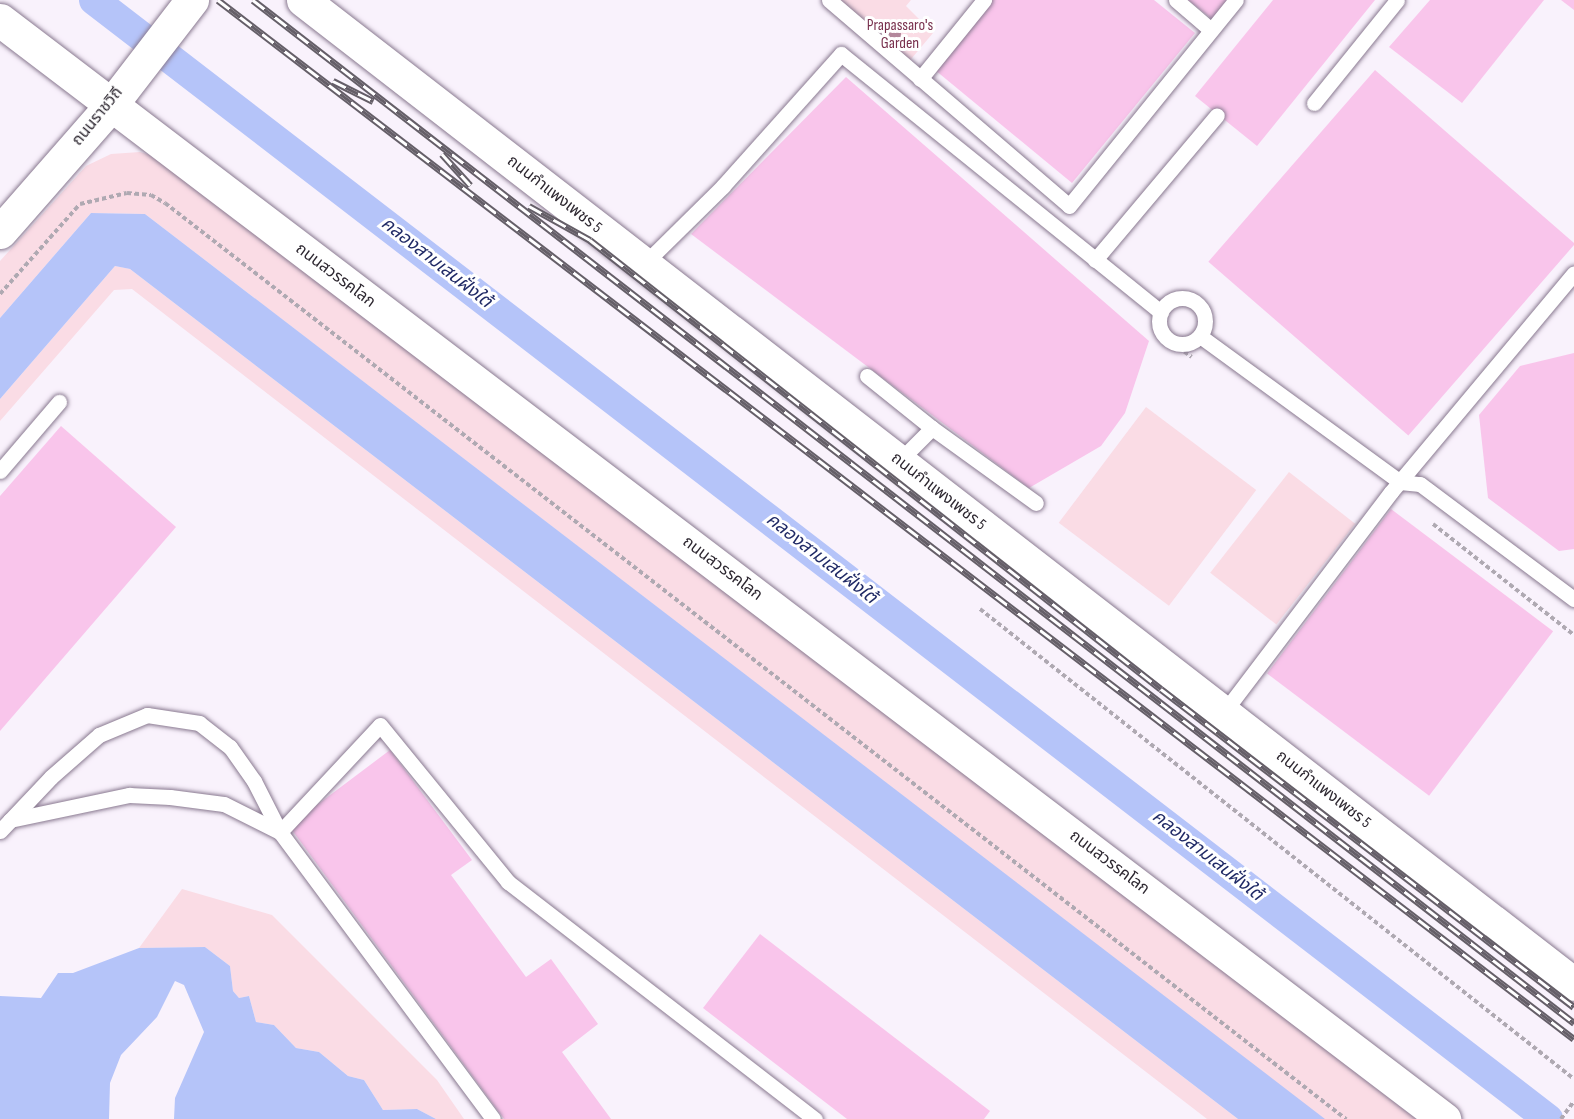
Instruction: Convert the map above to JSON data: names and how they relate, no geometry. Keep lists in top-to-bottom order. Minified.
{"streets":{"street":["ถนนราชวิถี","ถนนกำแพงเพชร 5","ถนนสวรรคโลก"]},"crossings":[["ถนนราชวิถี","ถนนสวรรคโลก"]],"water":["คลองสามเสนฝั่งใต้"],"parks":["Prapassaro's Garden"]}
